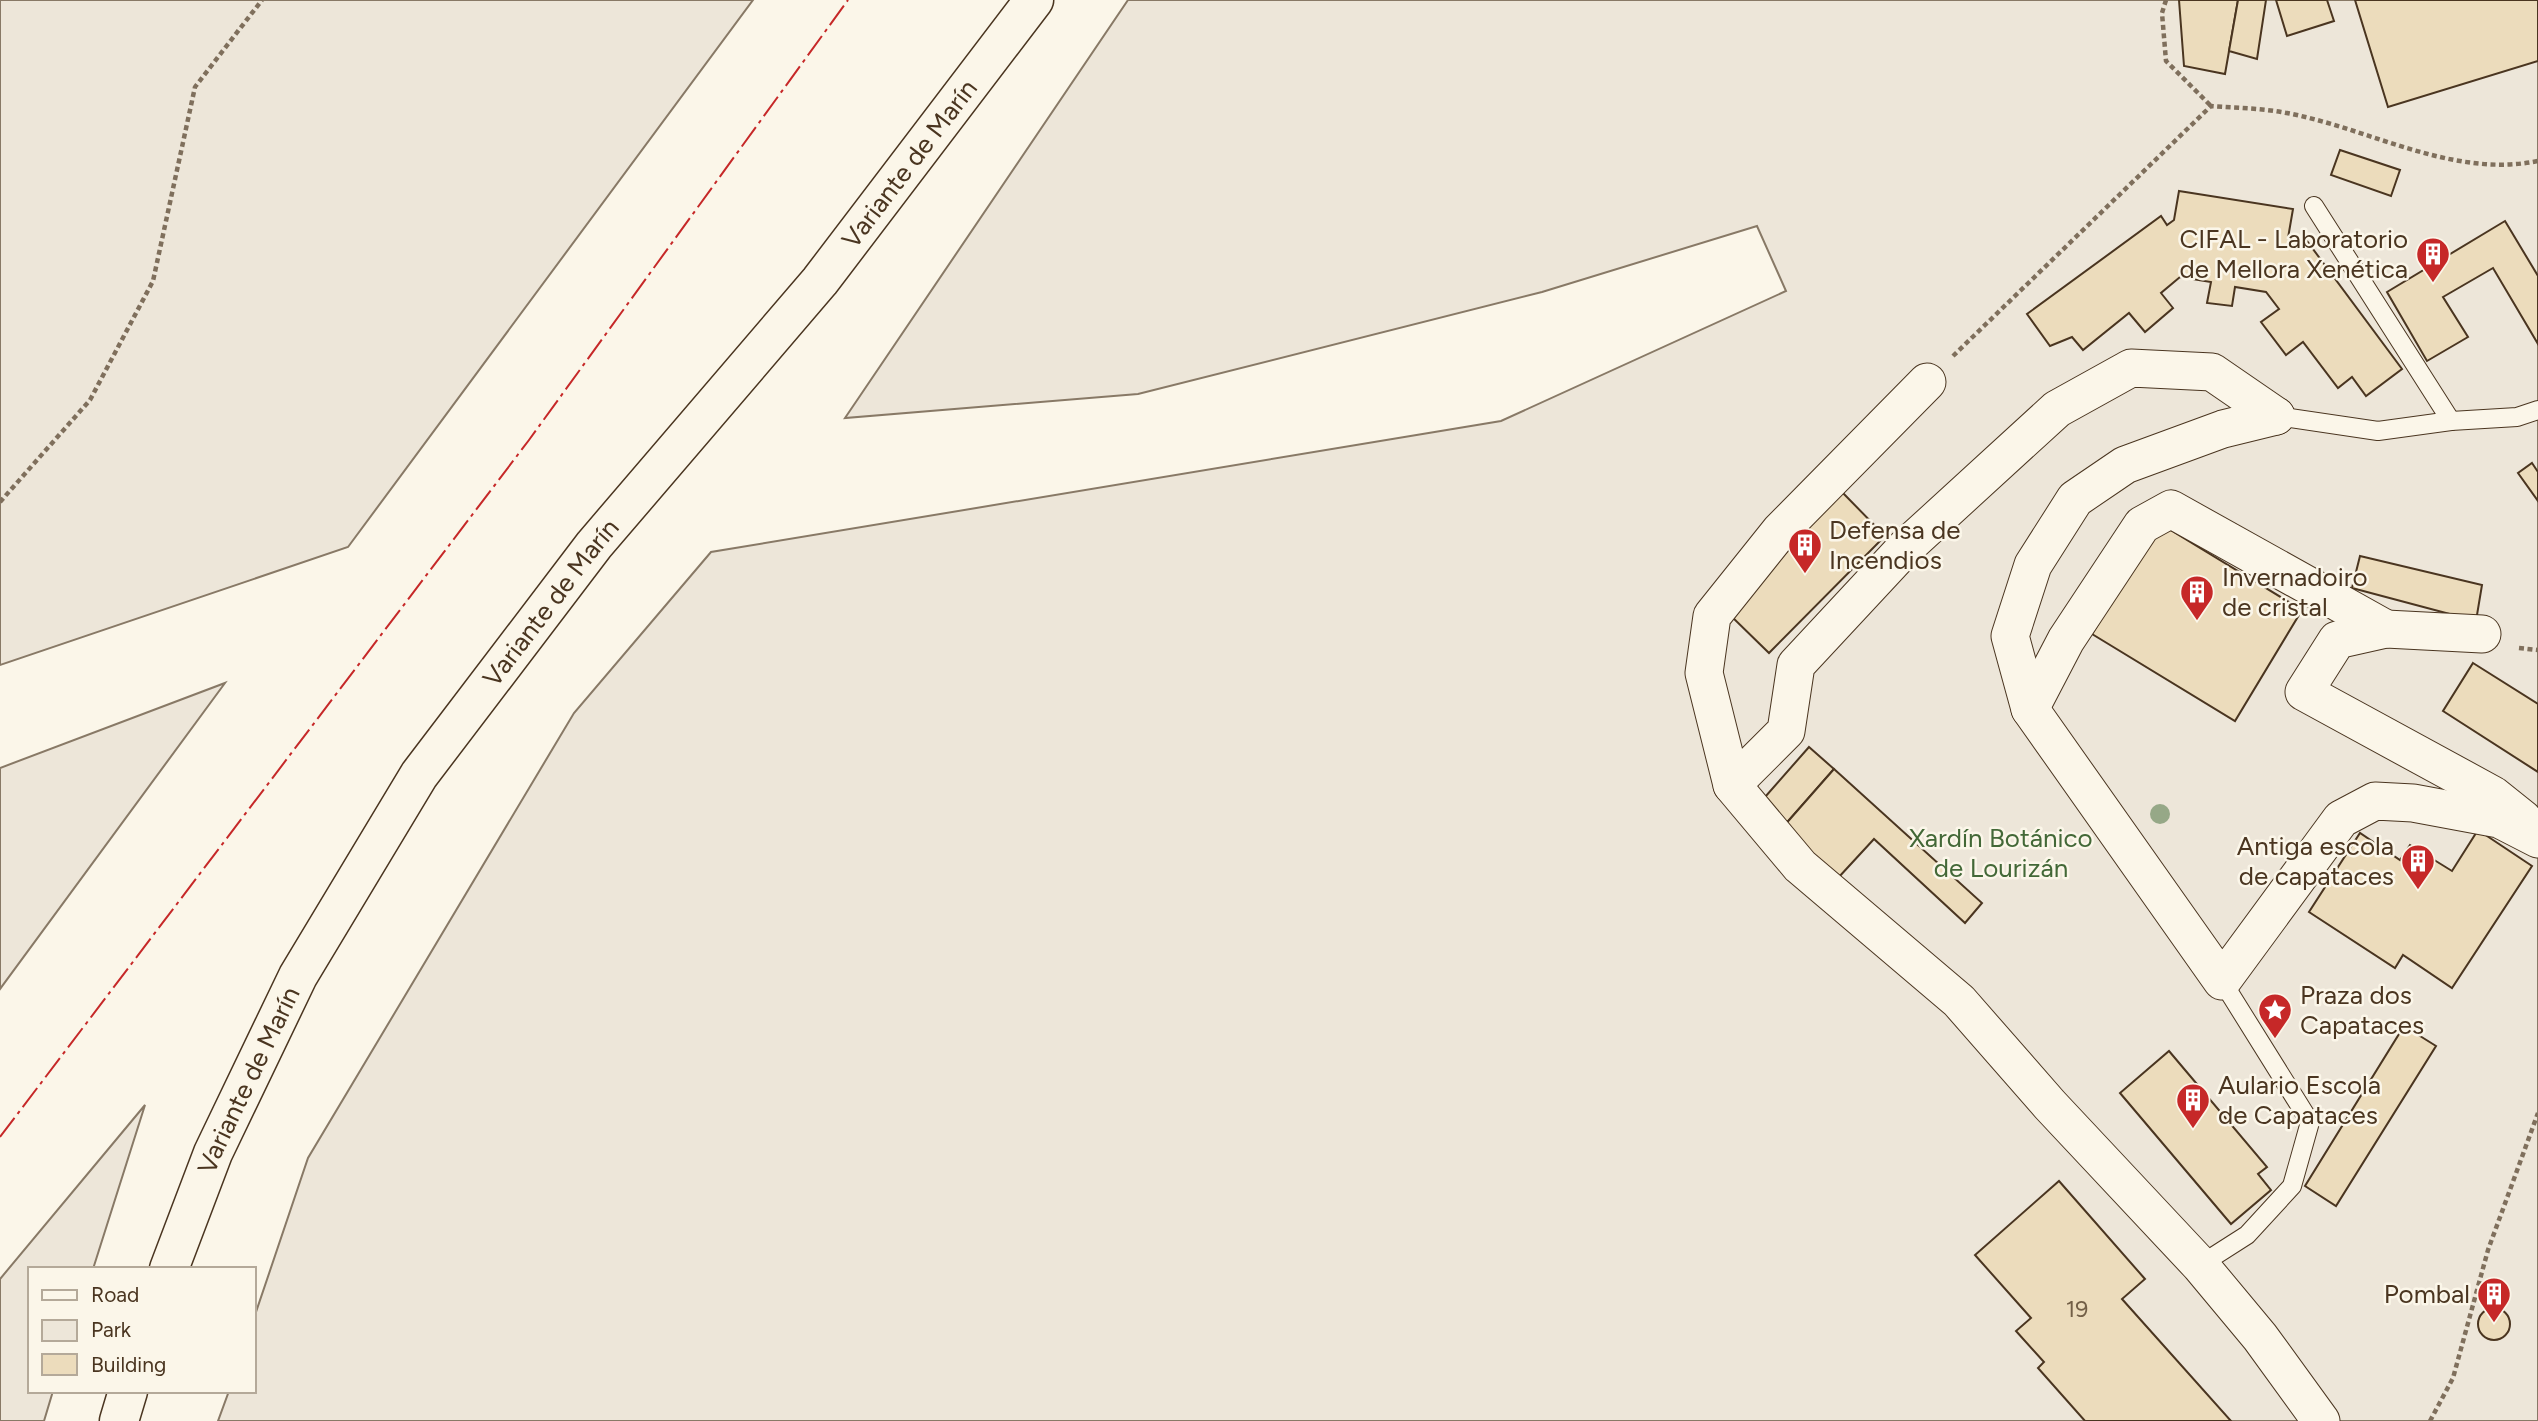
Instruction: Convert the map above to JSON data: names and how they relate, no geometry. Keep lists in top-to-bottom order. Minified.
{"streets":{"highway":["Variante de Marín"]},"parks":["Xardín Botánico de Lourizán"],"places":{"building":["CIFAL - Laboratorio de Mellora Xenética","Defensa de Incendios","Invernadoiro de cristal","Antiga escola de capataces","Aulario Escola de Capataces","Pombal"],"place":["Praza dos Capataces"]},"house_numbers":["19"],"legend":["Road","Park","Building"]}
